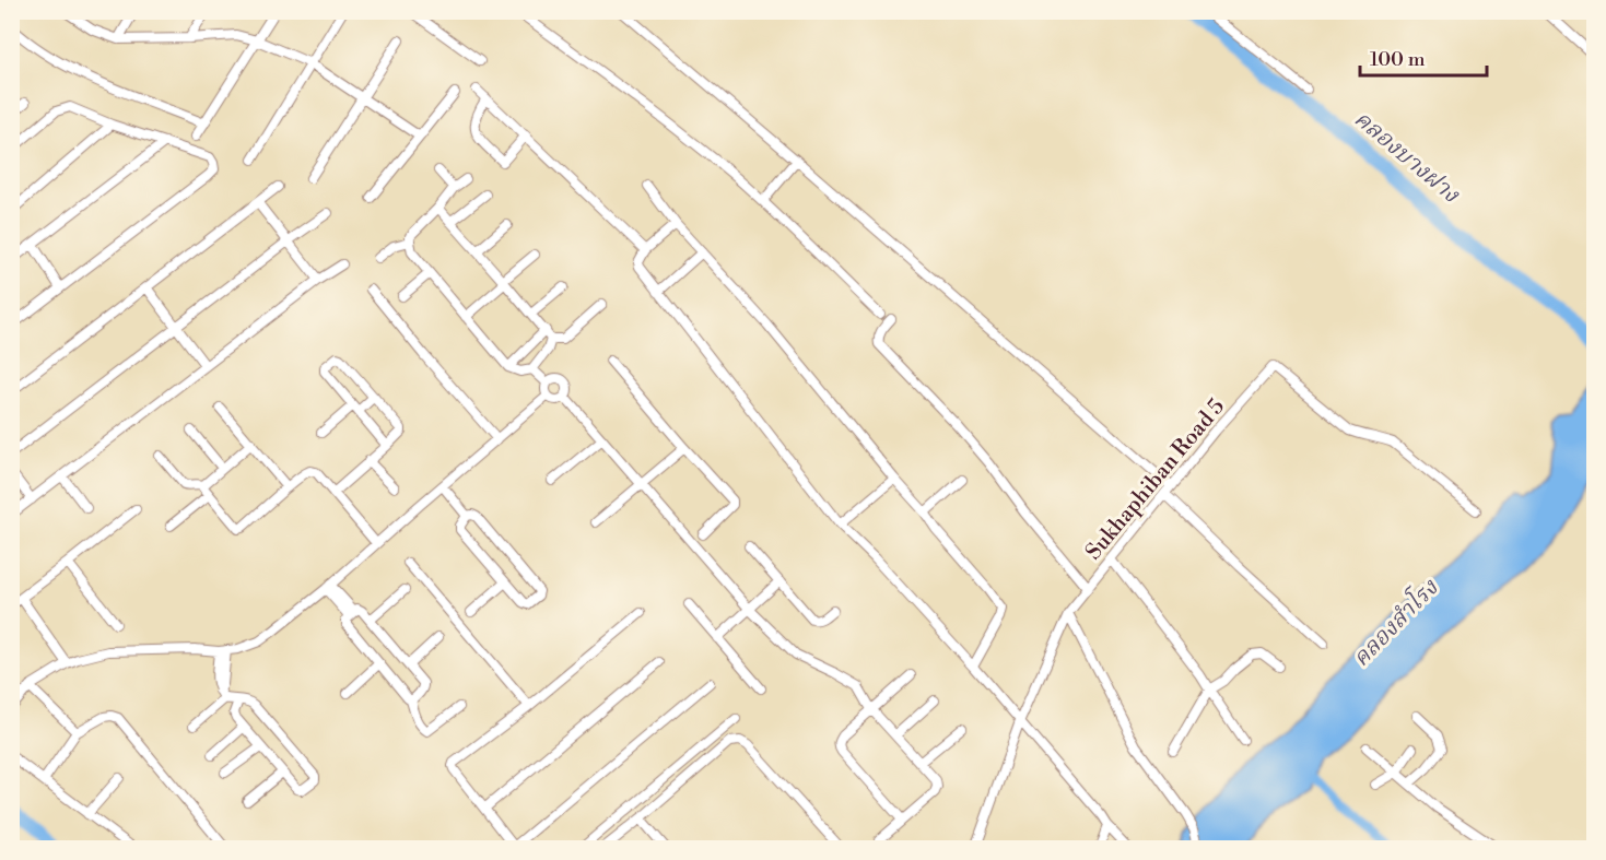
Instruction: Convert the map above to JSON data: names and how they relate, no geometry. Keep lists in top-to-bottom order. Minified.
{"streets":{"street":["Sukhaphiban Road 5"]},"water":["คลองบางฝาง","คลองสำโรง"],"scale_bar":"100 m"}
